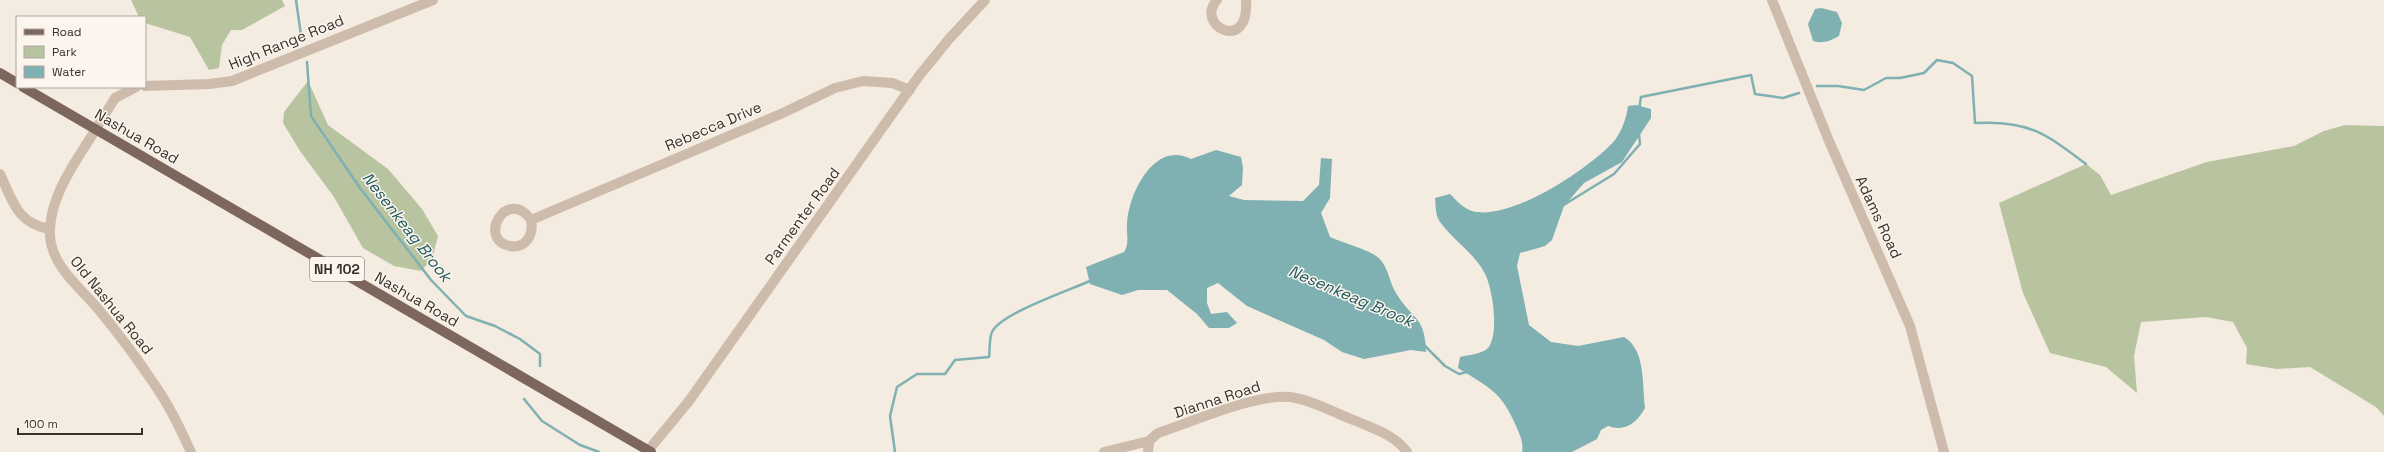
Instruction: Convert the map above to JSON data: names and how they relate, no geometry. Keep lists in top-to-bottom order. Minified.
{"streets":{"main road":["Nashua Road","NH 102"],"street":["High Range Road","Rebecca Drive","Parmenter Road","Adams Road","Old Nashua Road","Dianna Road"]},"crossings":[["Rebecca Drive","Parmenter Road"],["Nashua Road","Parmenter Road"],["Nashua Road","Old Nashua Road"]],"water":["Nesenkeag Brook"],"legend":["Road","Park","Water"],"scale_bar":"100 m"}
